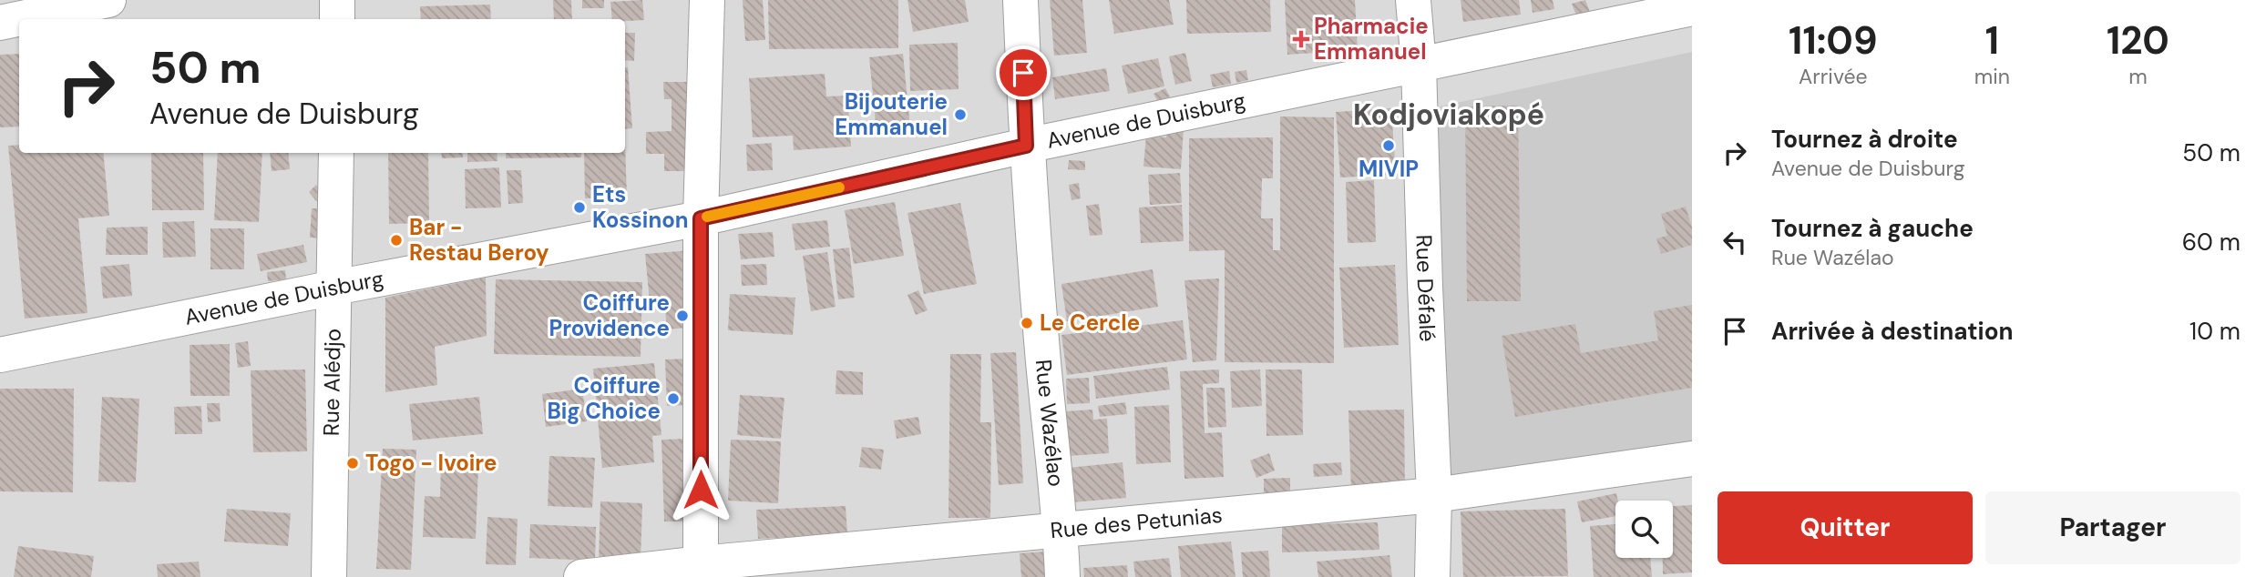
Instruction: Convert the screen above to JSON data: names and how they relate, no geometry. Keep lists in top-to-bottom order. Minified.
{"streets":{"street":["Avenue de Duisburg","Rue Défalé","Rue Alédjo","Rue Wazélao","Rue des Petunias"]},"crossings":[["Avenue de Duisburg","Rue Défalé"],["Avenue de Duisburg","Rue Alédjo"],["Avenue de Duisburg","Rue Wazélao"],["Rue Défalé","Rue des Petunias"],["Rue Wazélao","Rue des Petunias"]],"districts":["Kodjoviakopé"],"places":{"health":["Pharmacie Emmanuel"],"other":["Bijouterie Emmanuel","MIVIP","Ets Kossinon","Bar - Restau Beroy","Coiffure Providence","Le Cercle","Coiffure Big Choice","Togo - Ivoire"]},"page":{"eta":["11:09","Arrivée","1","min","120","m"],"turn":["50 m","Avenue de Duisburg"],"list":[{"name":"Tournez à droite","note":"Avenue de Duisburg","value":"50 m"},{"name":"Tournez à gauche","note":"Rue Wazélao","value":"60 m"},{"name":"Arrivée à destination","value":"10 m"}],"buttons":["Quitter","Partager"]}}
